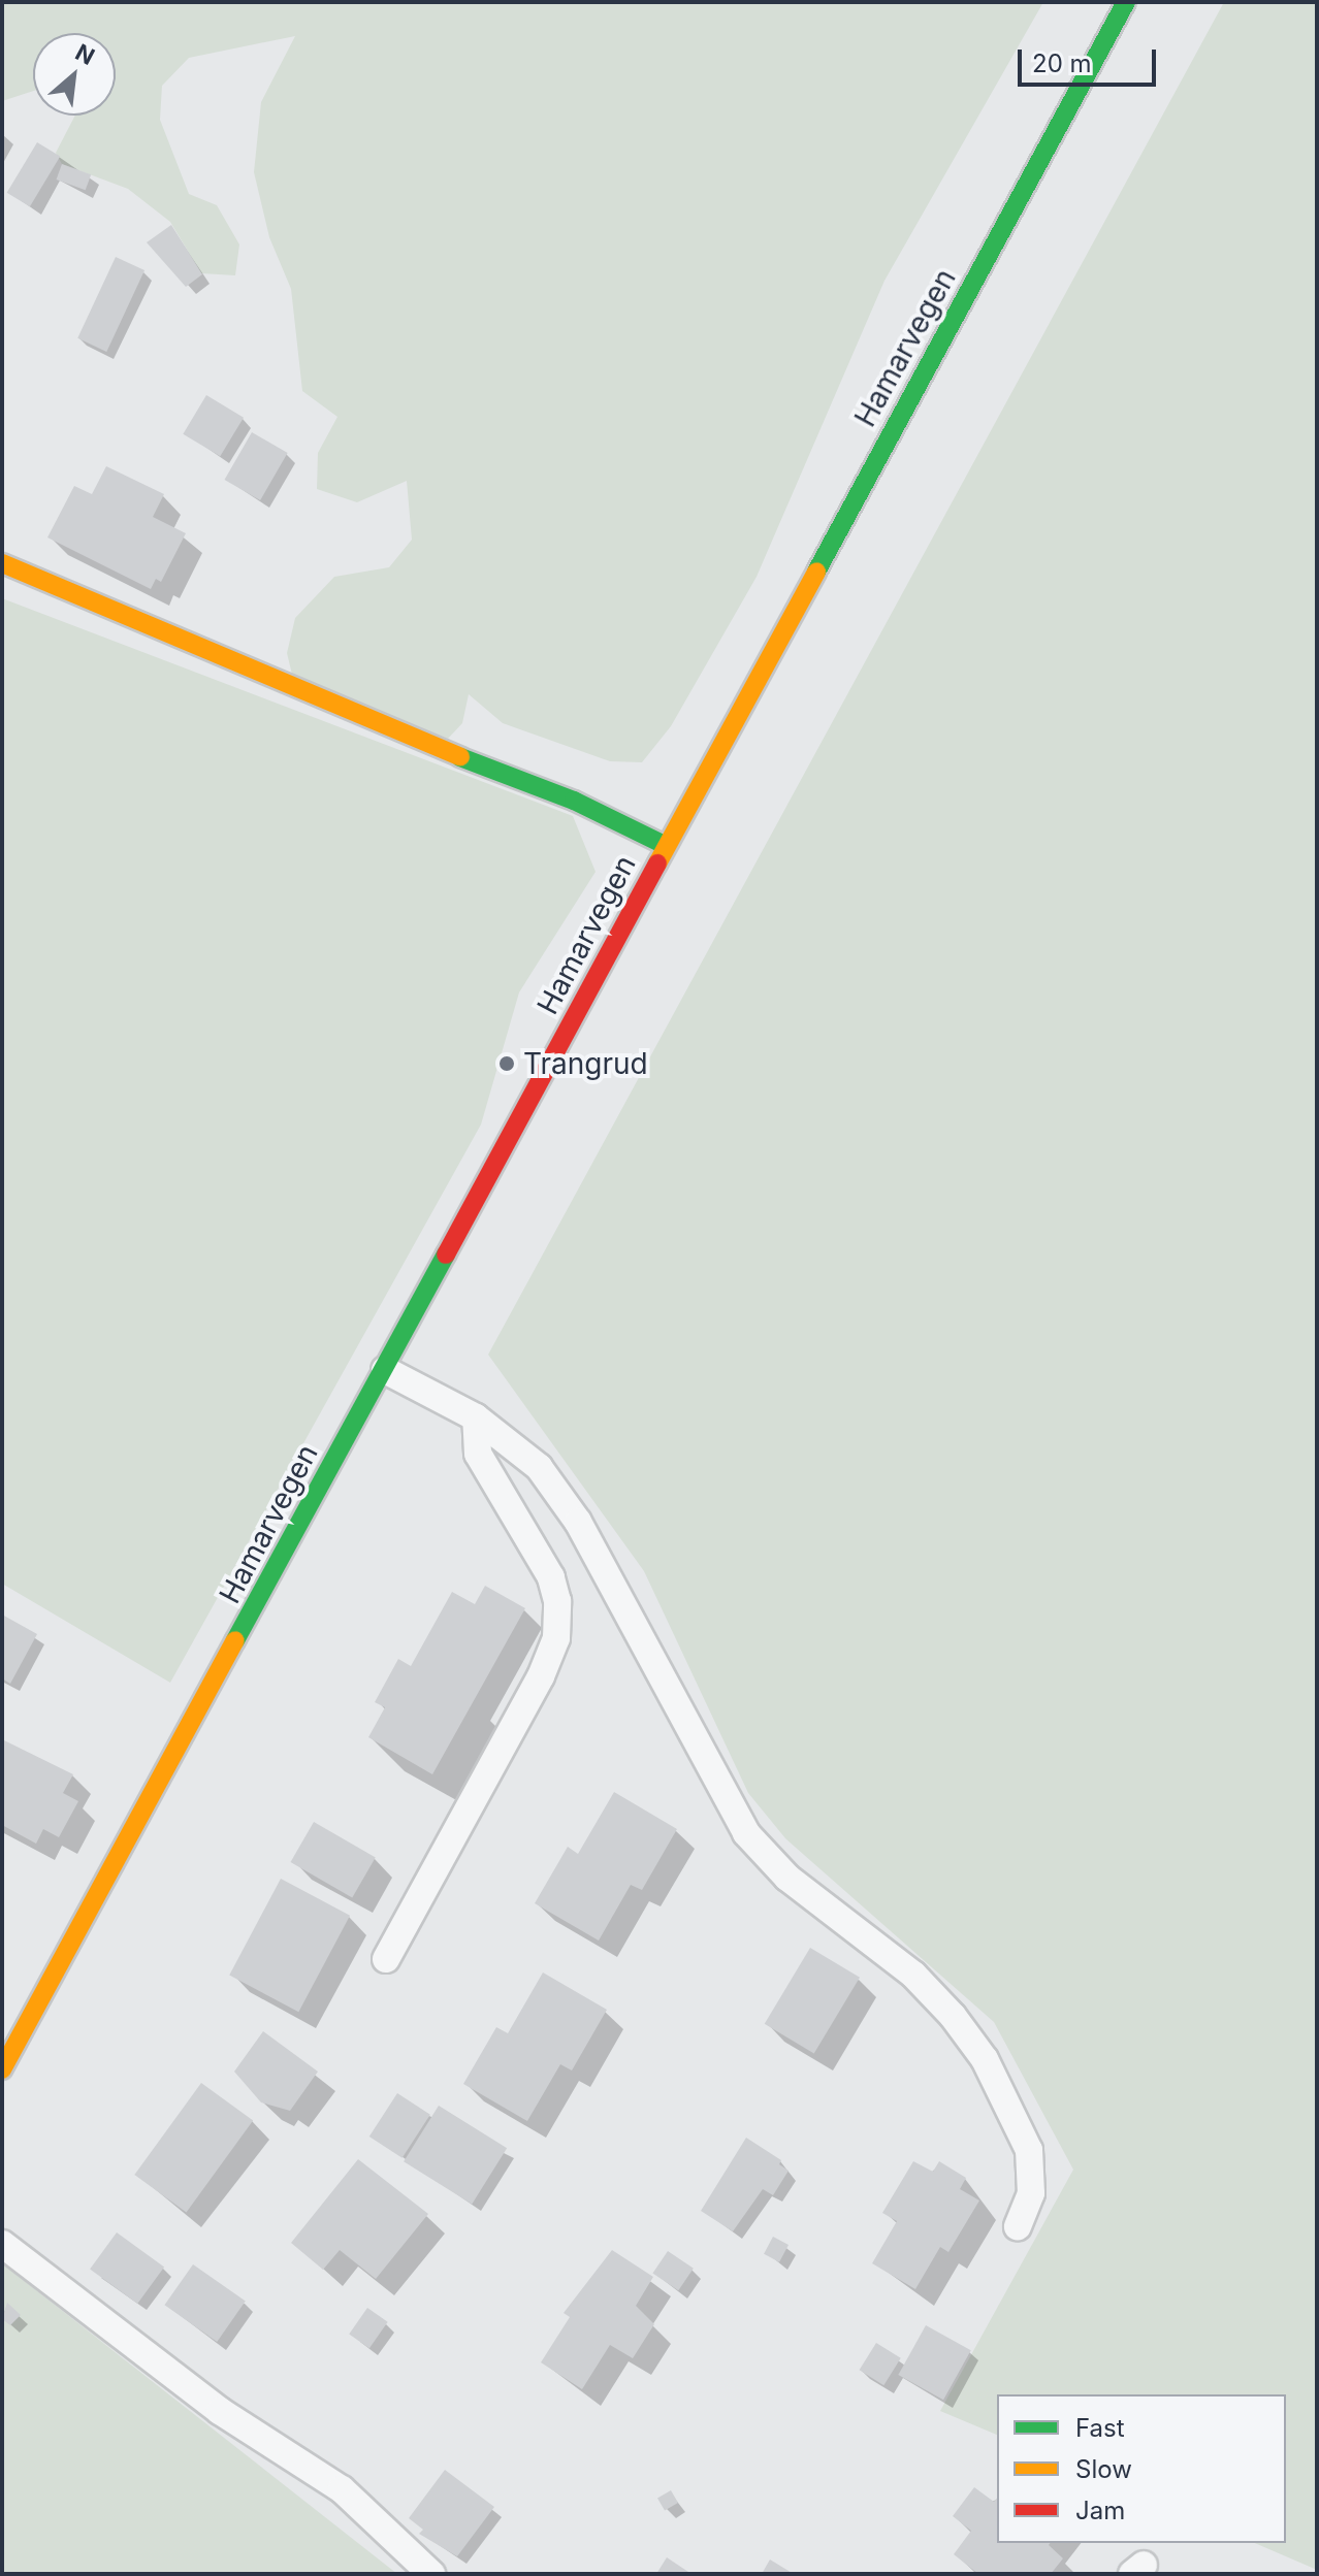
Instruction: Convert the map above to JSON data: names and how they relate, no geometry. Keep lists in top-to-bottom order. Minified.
{"streets":{"main road":["Hamarvegen"]},"places":["Trangrud"],"legend":["Fast","Slow","Jam"],"scale_bar":"20 m","north":"top right"}
